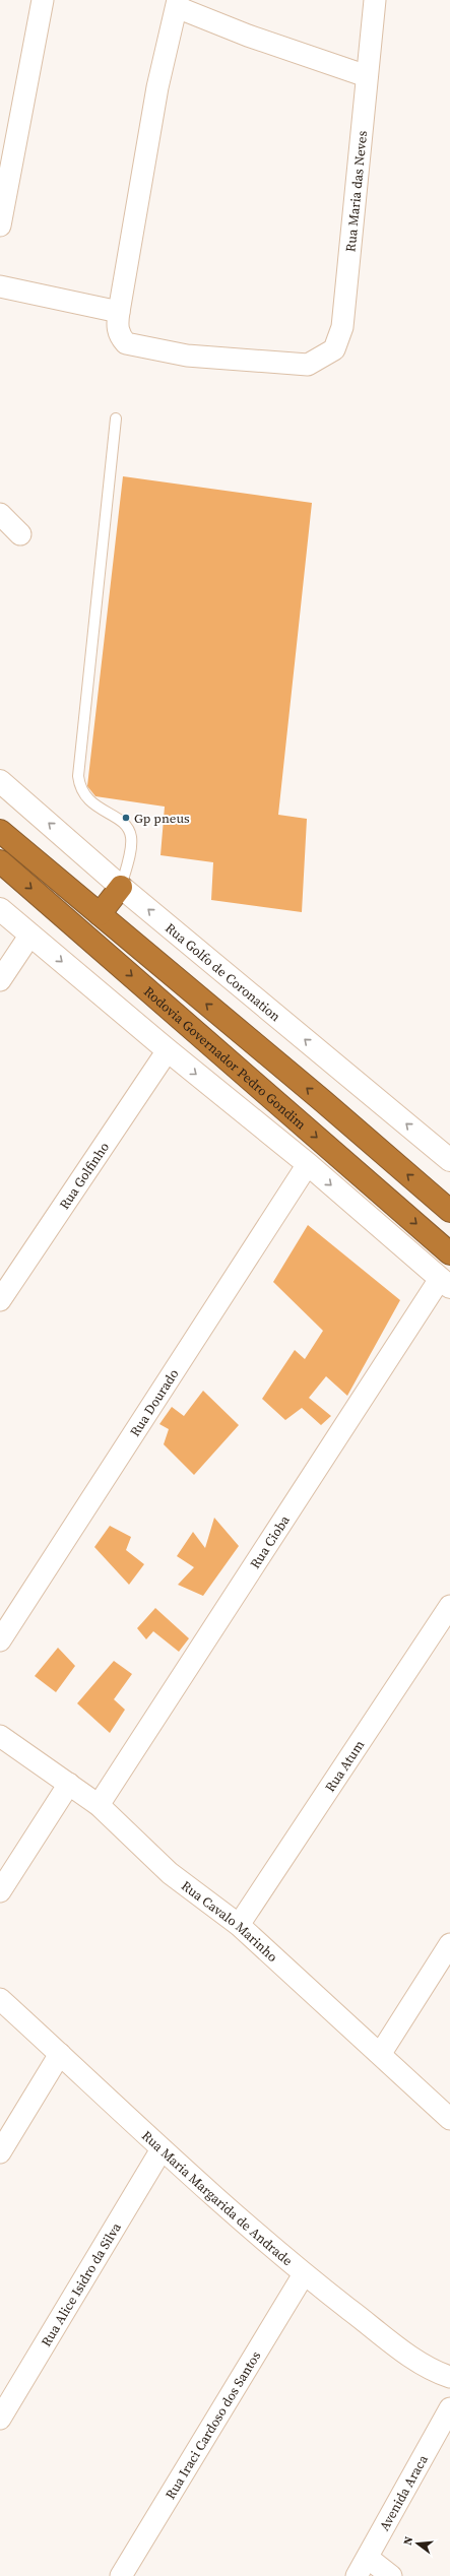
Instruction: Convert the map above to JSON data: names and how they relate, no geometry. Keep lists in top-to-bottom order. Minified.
{"streets":{"highway":["Rodovia Governador Pedro Gondim"],"street":["Rua Maria das Neves","Rua Golfo de Coronation","Rua Golfinho","Rua Dourado","Rua Cioba","Rua Atum","Rua Cavalo Marinho","Rua Maria Margarida de Andrade","Rua Alice Isidro da Silva","Rua Iraci Cardoso dos Santos","Avenida Araca"]},"crossings":[["Rua Cioba","Rua Cavalo Marinho"],["Rua Atum","Rua Cavalo Marinho"],["Rua Maria Margarida de Andrade","Rua Alice Isidro da Silva"],["Rua Maria Margarida de Andrade","Rua Iraci Cardoso dos Santos"]],"places":["Gp pneus"],"north":"left"}
